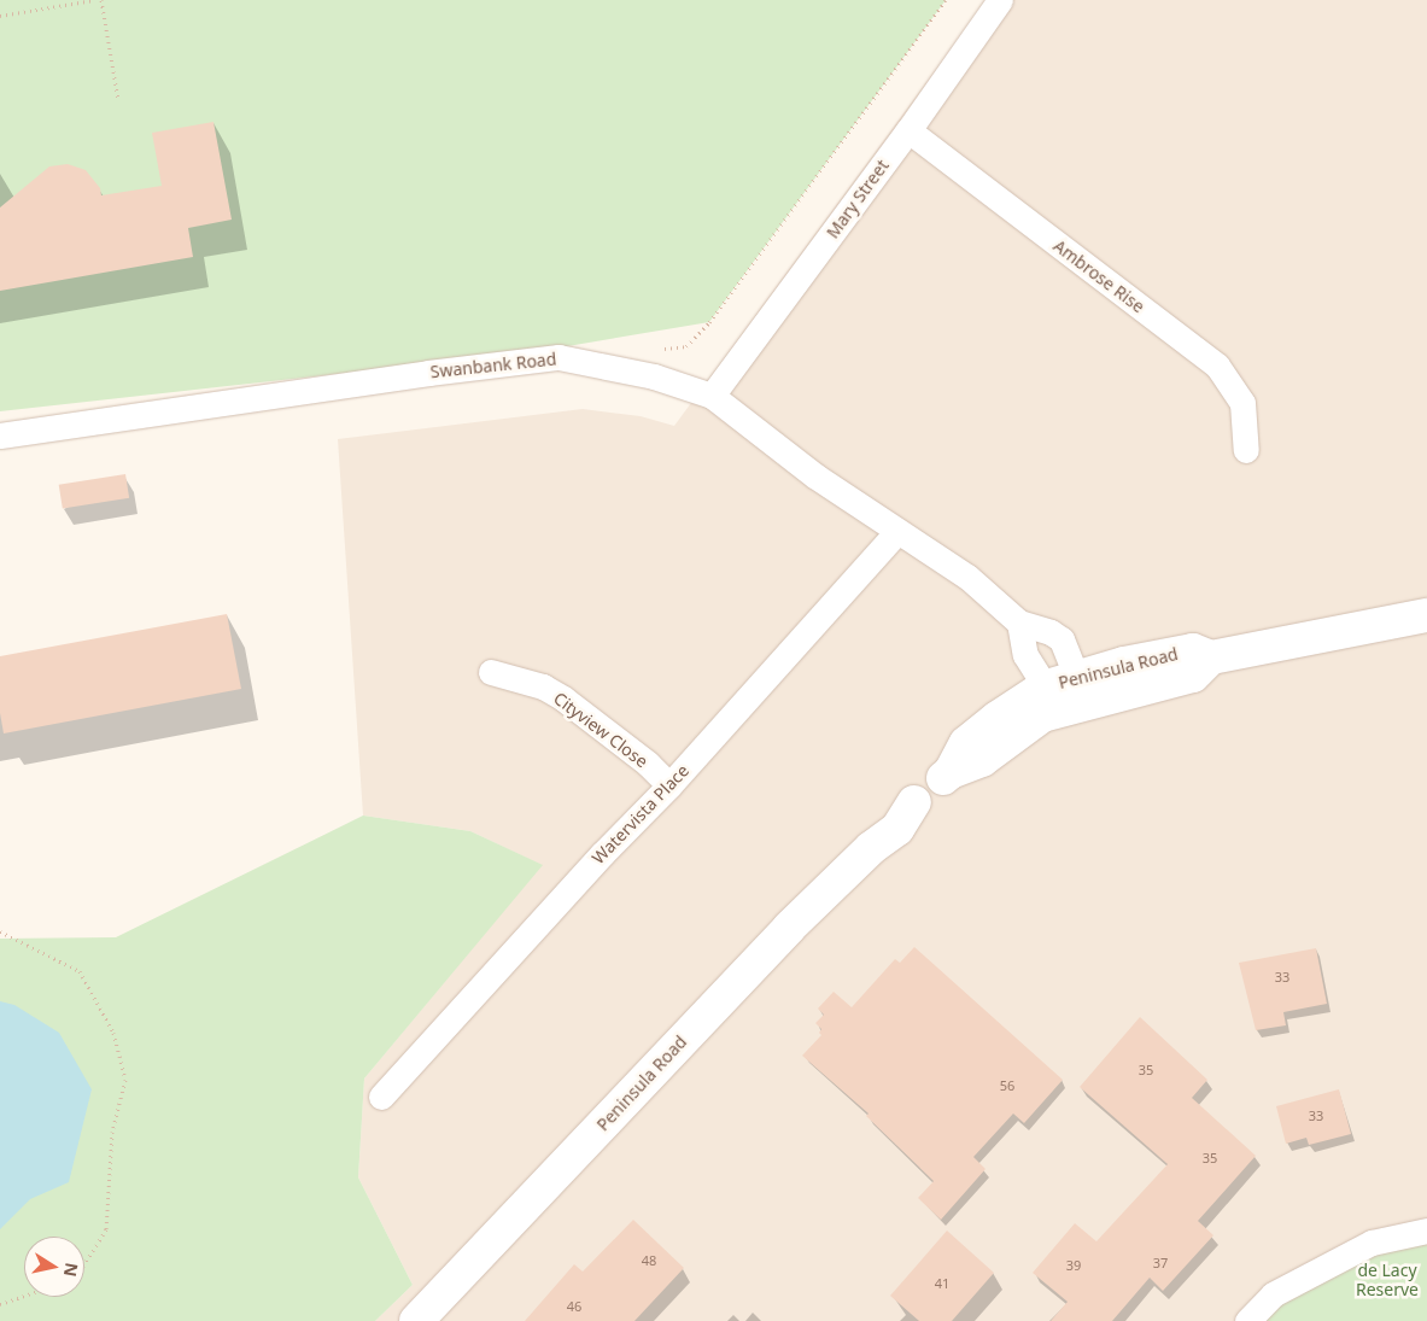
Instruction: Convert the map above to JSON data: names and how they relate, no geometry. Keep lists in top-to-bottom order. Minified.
{"streets":{"street":["Mary Street","Ambrose Rise","Swanbank Road","Peninsula Road","Cityview Close","Watervista Place"]},"crossings":[["Mary Street","Ambrose Rise"],["Mary Street","Swanbank Road"],["Swanbank Road","Peninsula Road"],["Swanbank Road","Watervista Place"],["Cityview Close","Watervista Place"]],"parks":["de Lacy Reserve"],"house_numbers":["33","35","56","33","35","48","37","39","41","46"],"north":"right"}
